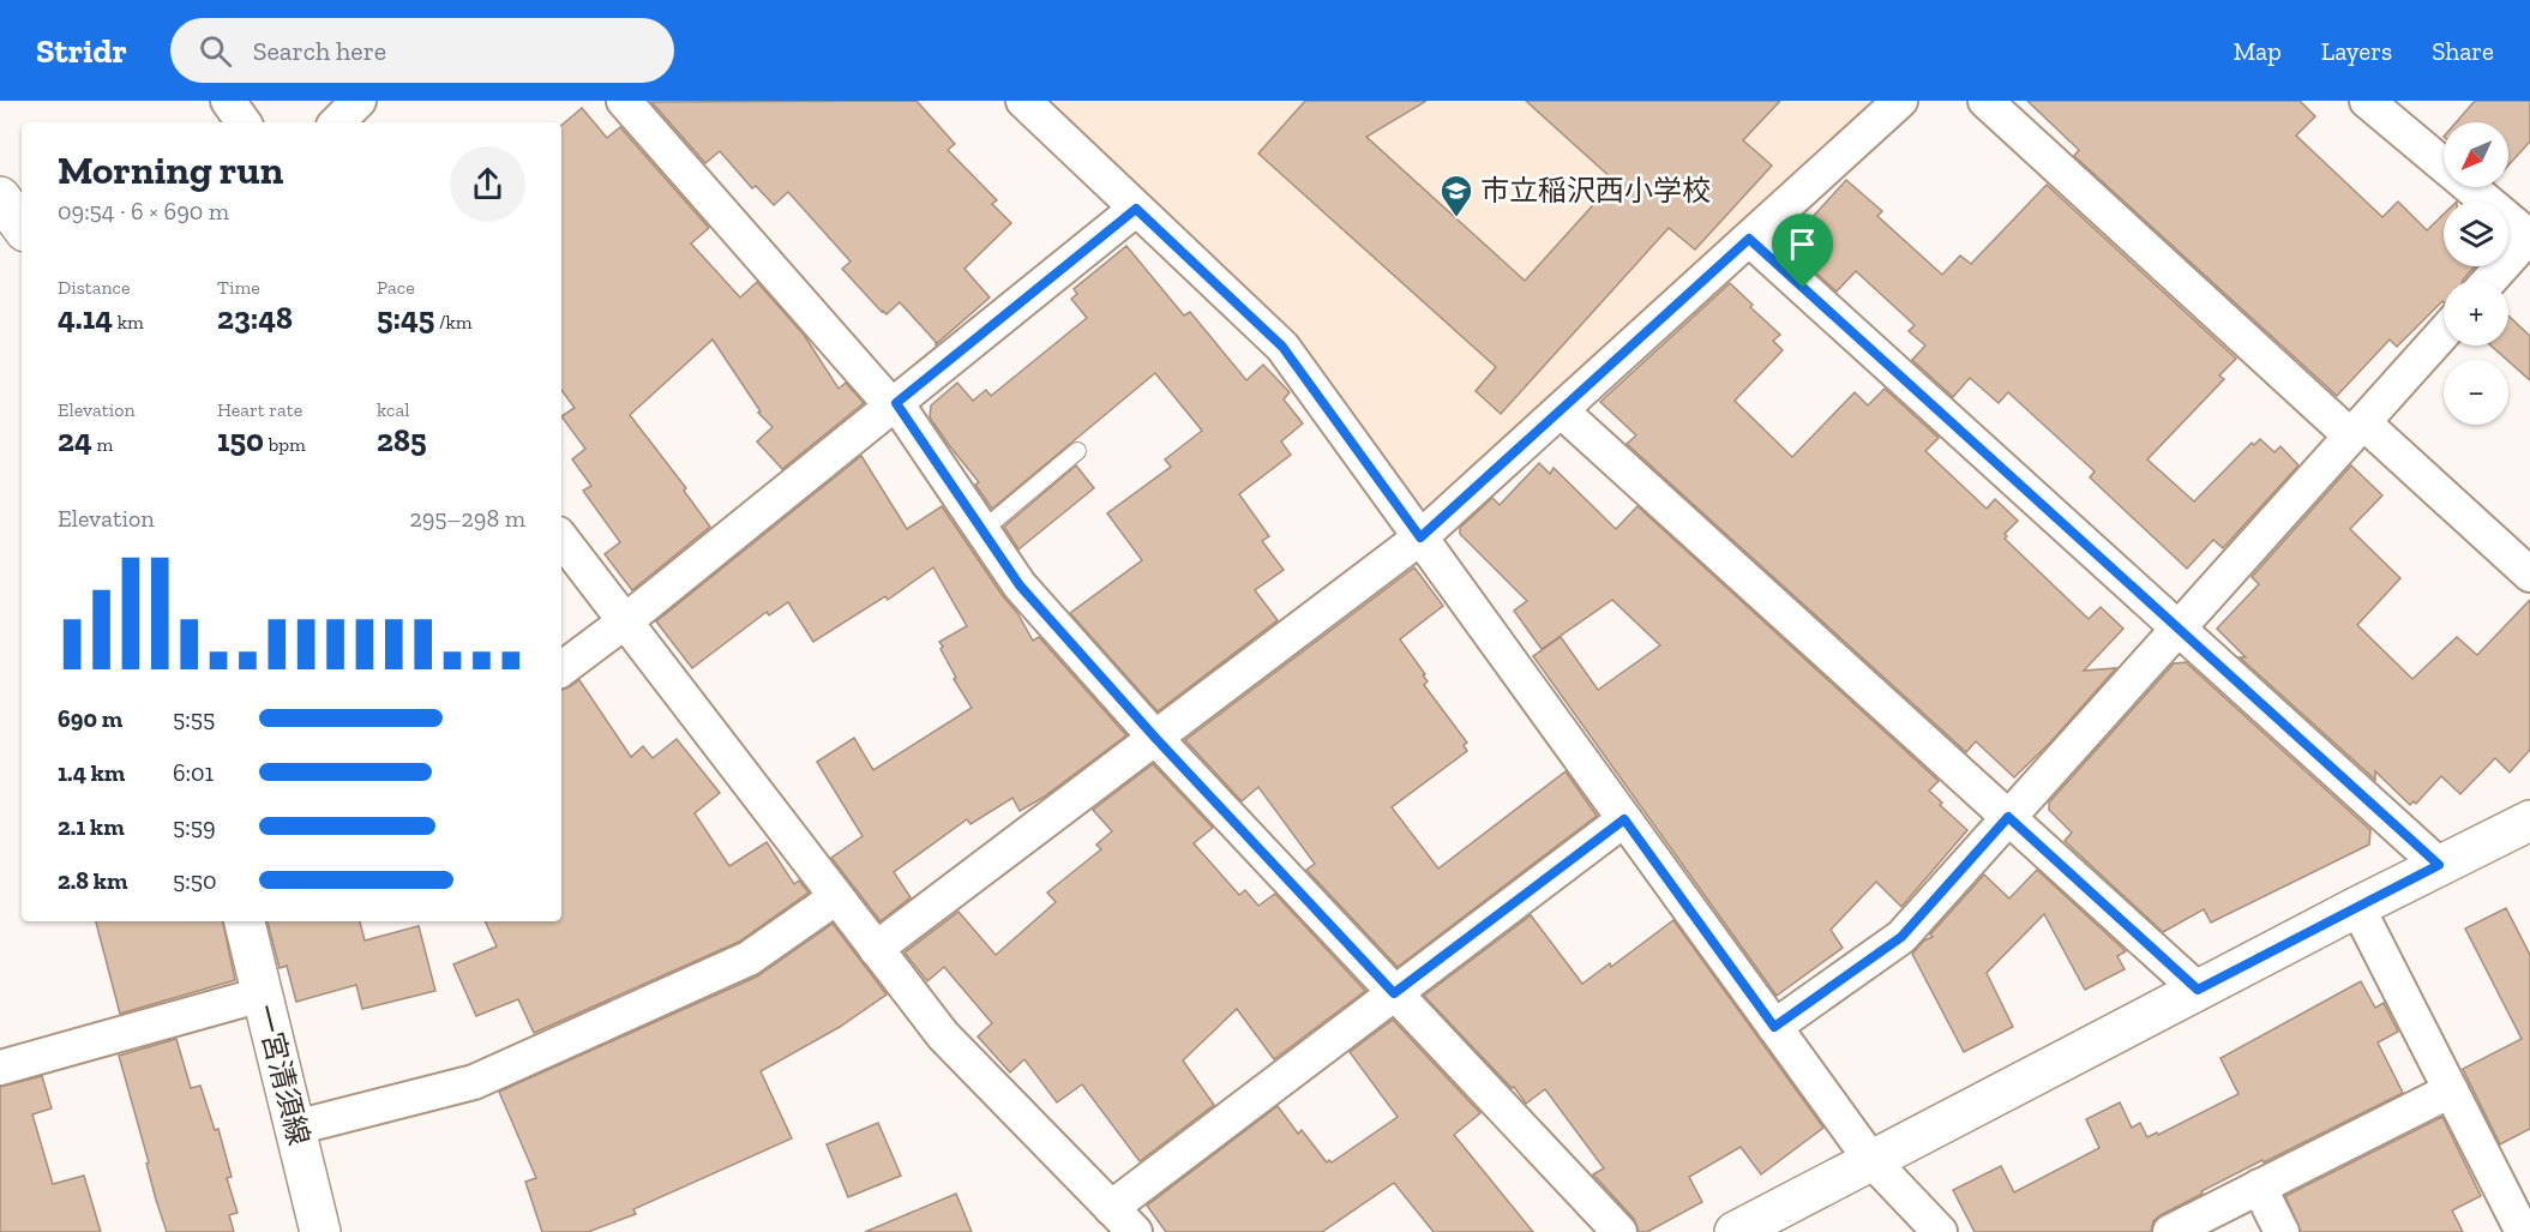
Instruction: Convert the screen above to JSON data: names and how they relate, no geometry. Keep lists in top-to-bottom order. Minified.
{"streets":{"street":["一宮清須線"]},"places":{"school or university":["市立稲沢西小学校"]},"north":"bottom left","page":{"header":"Stridr","search":"Search here","nav":["Map","Layers","Share"],"map_buttons":["+","−"],"heading":["Morning run","09:54 · 6 × 690 m"],"stats":[["Distance","4.14 km"],["Time","23:48"],["Pace","5:45 /km"],["Elevation","24 m"],["Heart rate","150 bpm"],["kcal","285"]],"chart":["Elevation","295–298 m"],"list":[{"name":"690 m","note":"5:55"},{"name":"1.4 km","note":"6:01"},{"name":"2.1 km","note":"5:59"},{"name":"2.8 km","note":"5:50"}]}}
